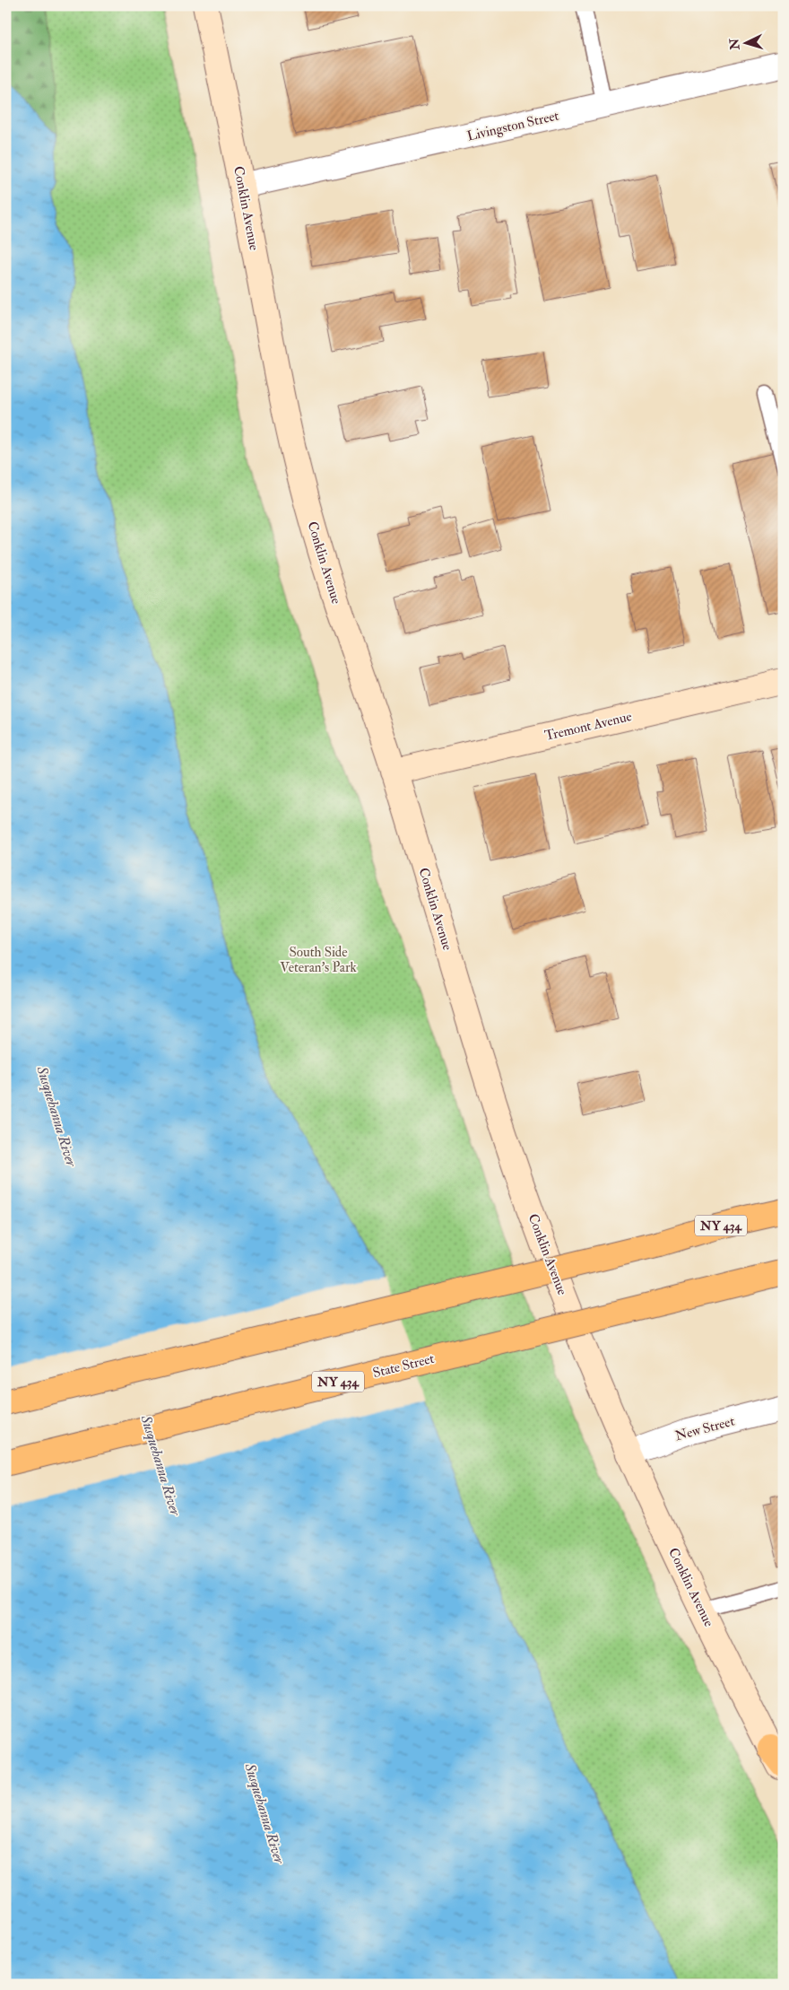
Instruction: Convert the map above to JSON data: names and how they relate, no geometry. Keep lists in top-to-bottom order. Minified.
{"streets":{"main road":["Conklin Avenue","Tremont Avenue","NY 434","State Street"],"street":["Livingston Street","New Street"]},"crossings":[["Livingston Street","Conklin Avenue"],["Conklin Avenue","Tremont Avenue"],["Conklin Avenue","New Street"]],"water":["Susquehanna River"],"parks":["South Side Veteran's Park"],"north":"left"}
